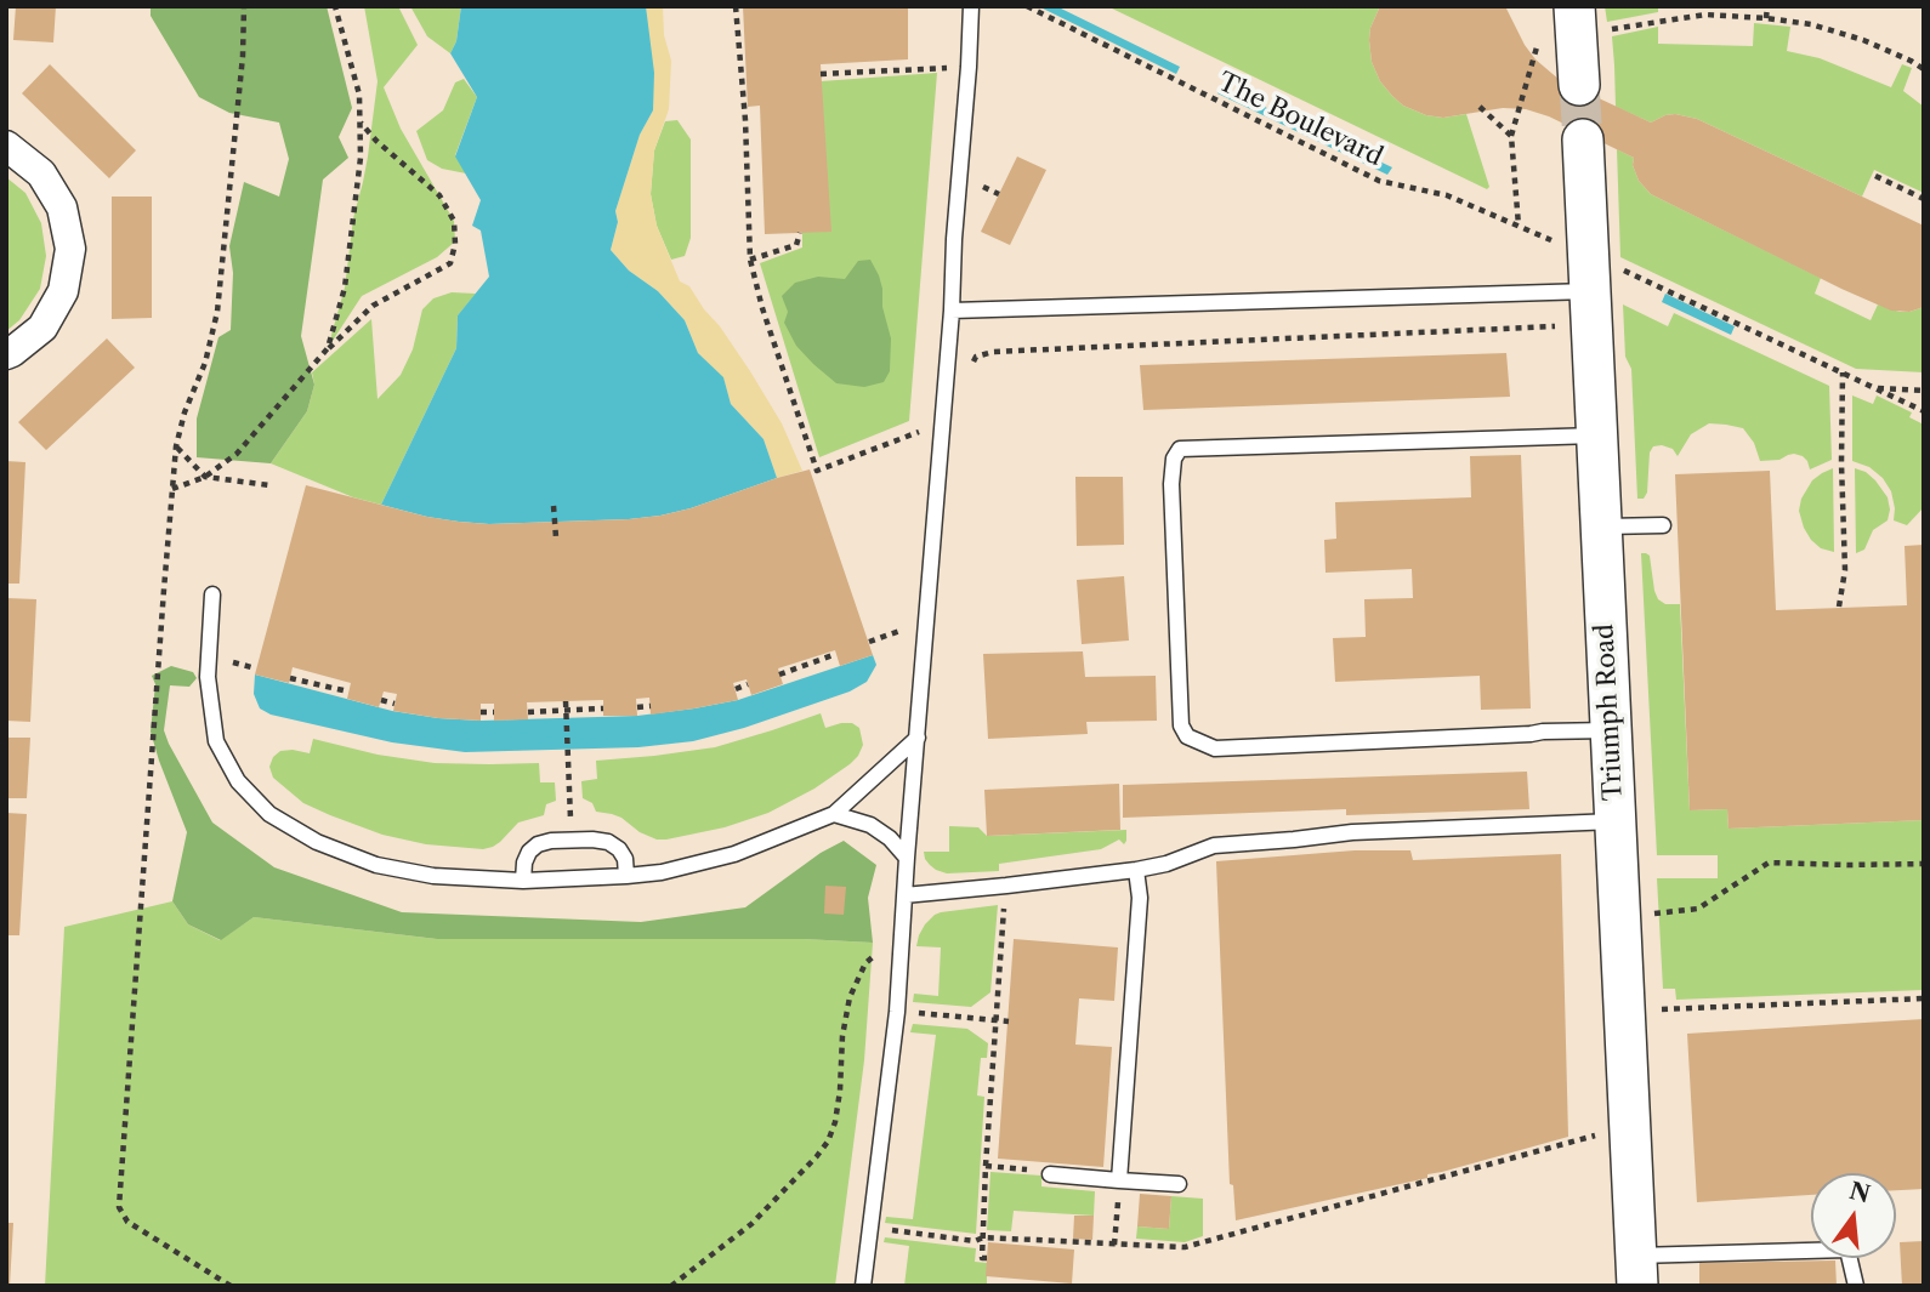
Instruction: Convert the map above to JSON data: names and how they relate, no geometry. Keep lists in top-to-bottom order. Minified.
{"streets":{"street":["Triumph Road"],"path":["The Boulevard"]},"north":"top"}
